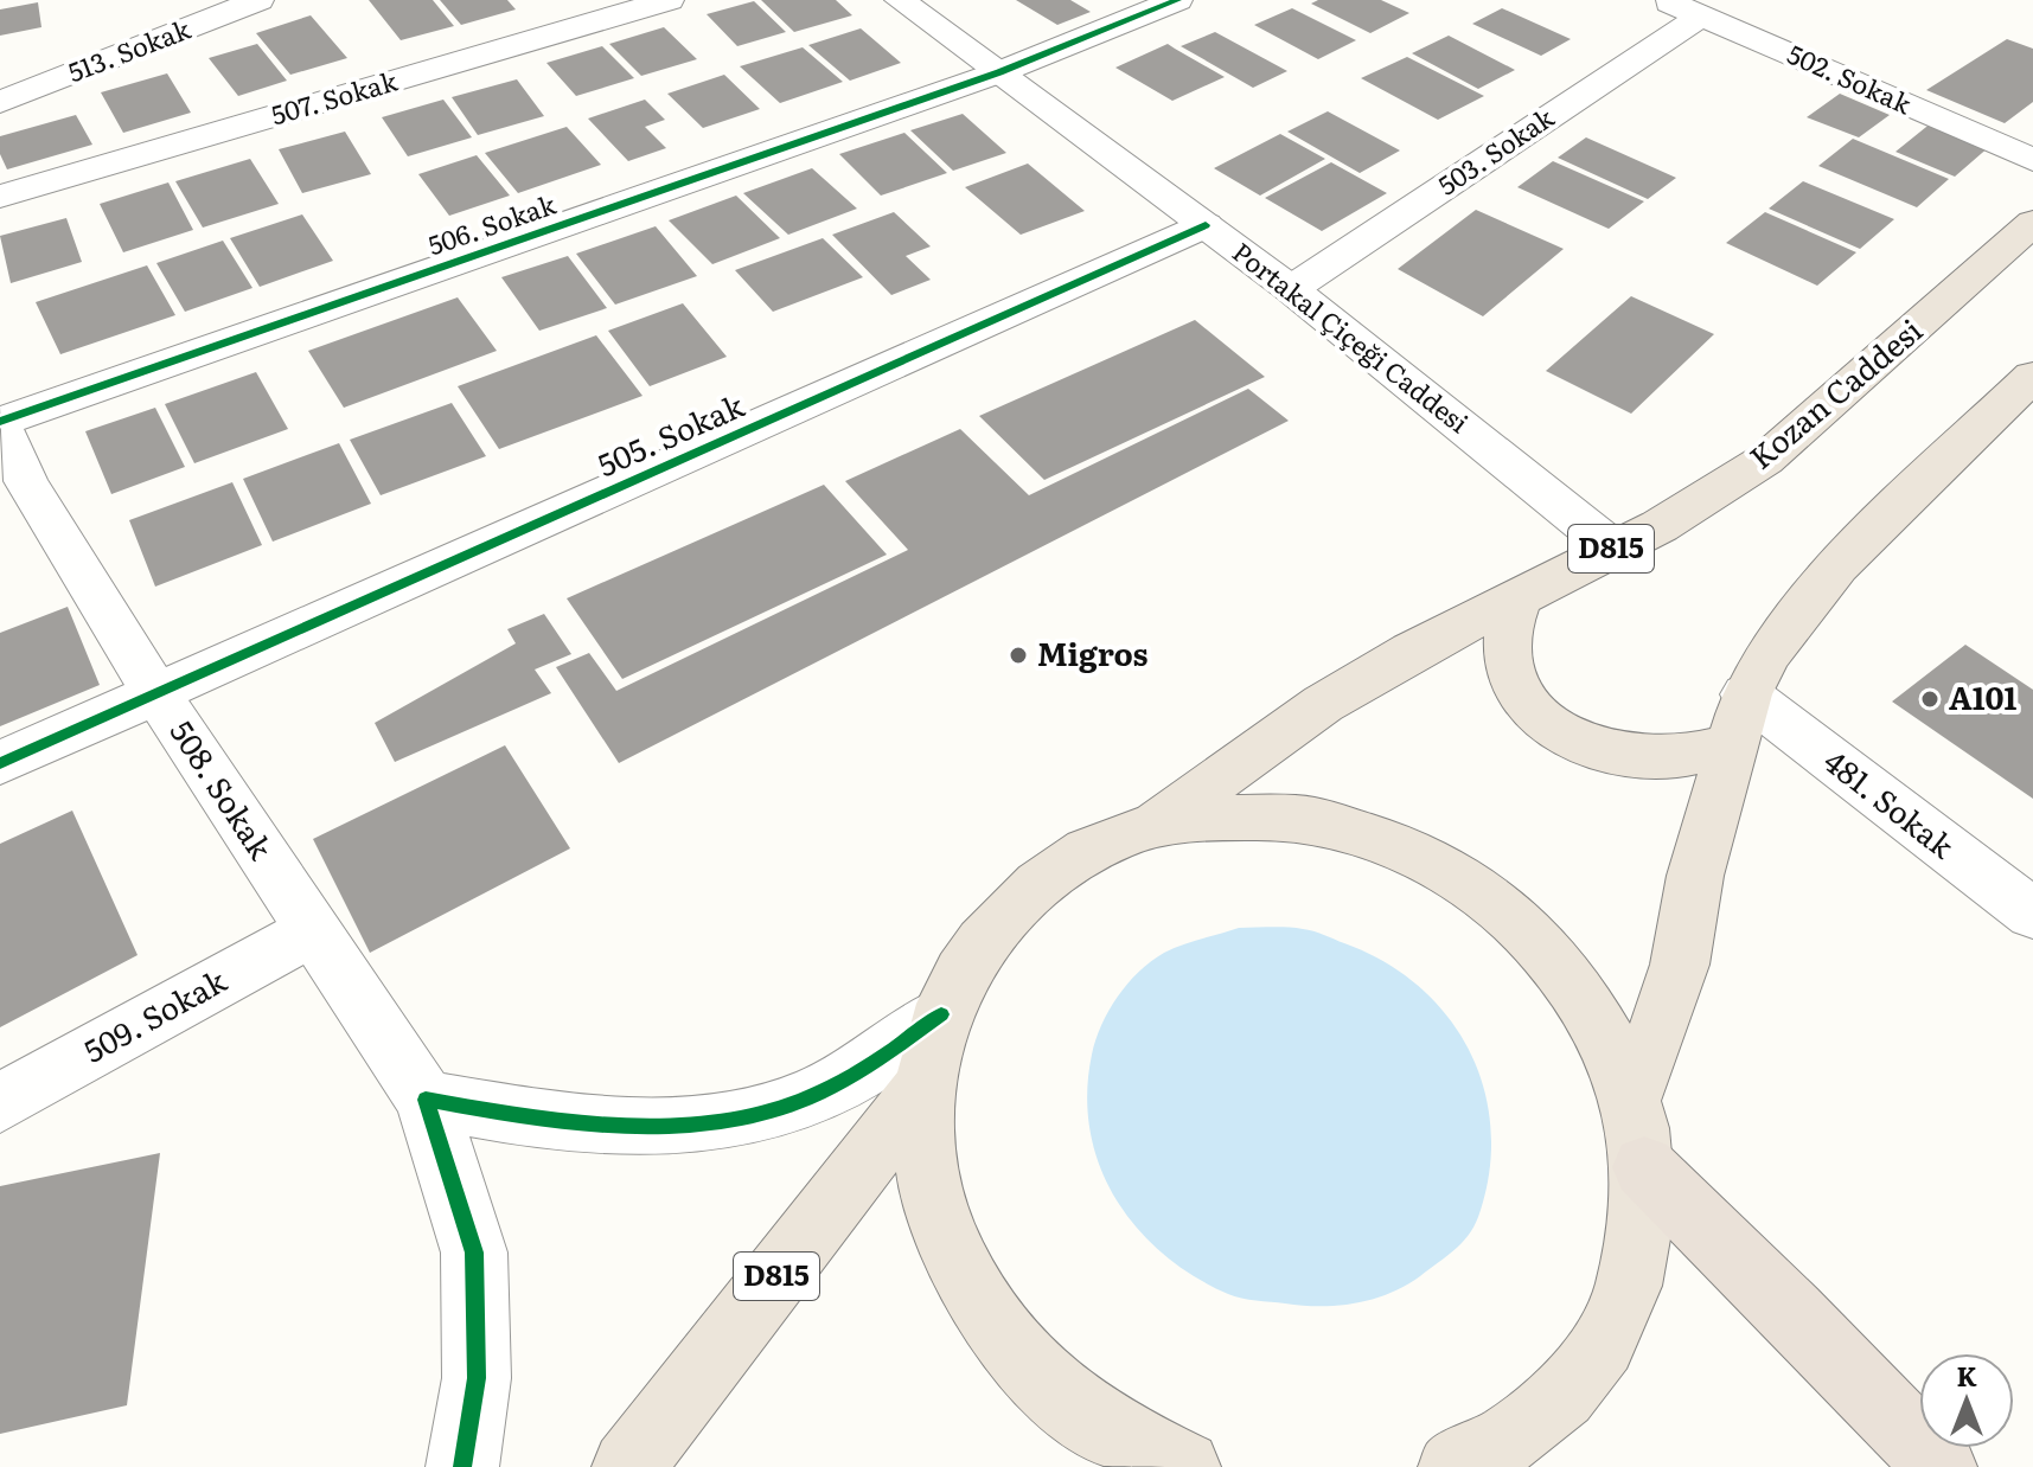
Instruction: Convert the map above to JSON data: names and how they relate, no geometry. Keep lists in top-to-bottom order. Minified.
{"streets":{"highway":["Kozan Caddesi","D815"],"street":["513. Sokak","502. Sokak","507. Sokak","503. Sokak","506. Sokak","Portakal Çiçeği Caddesi","505. Sokak","508. Sokak","481. Sokak","509. Sokak"]},"crossings":[["502. Sokak","503. Sokak"],["503. Sokak","Portakal Çiçeği Caddesi"],["506. Sokak","Portakal Çiçeği Caddesi"],["506. Sokak","508. Sokak"],["Portakal Çiçeği Caddesi","Kozan Caddesi"],["Portakal Çiçeği Caddesi","505. Sokak"],["505. Sokak","508. Sokak"],["508. Sokak","509. Sokak"]],"places":["Migros","A101"],"north":"top"}
